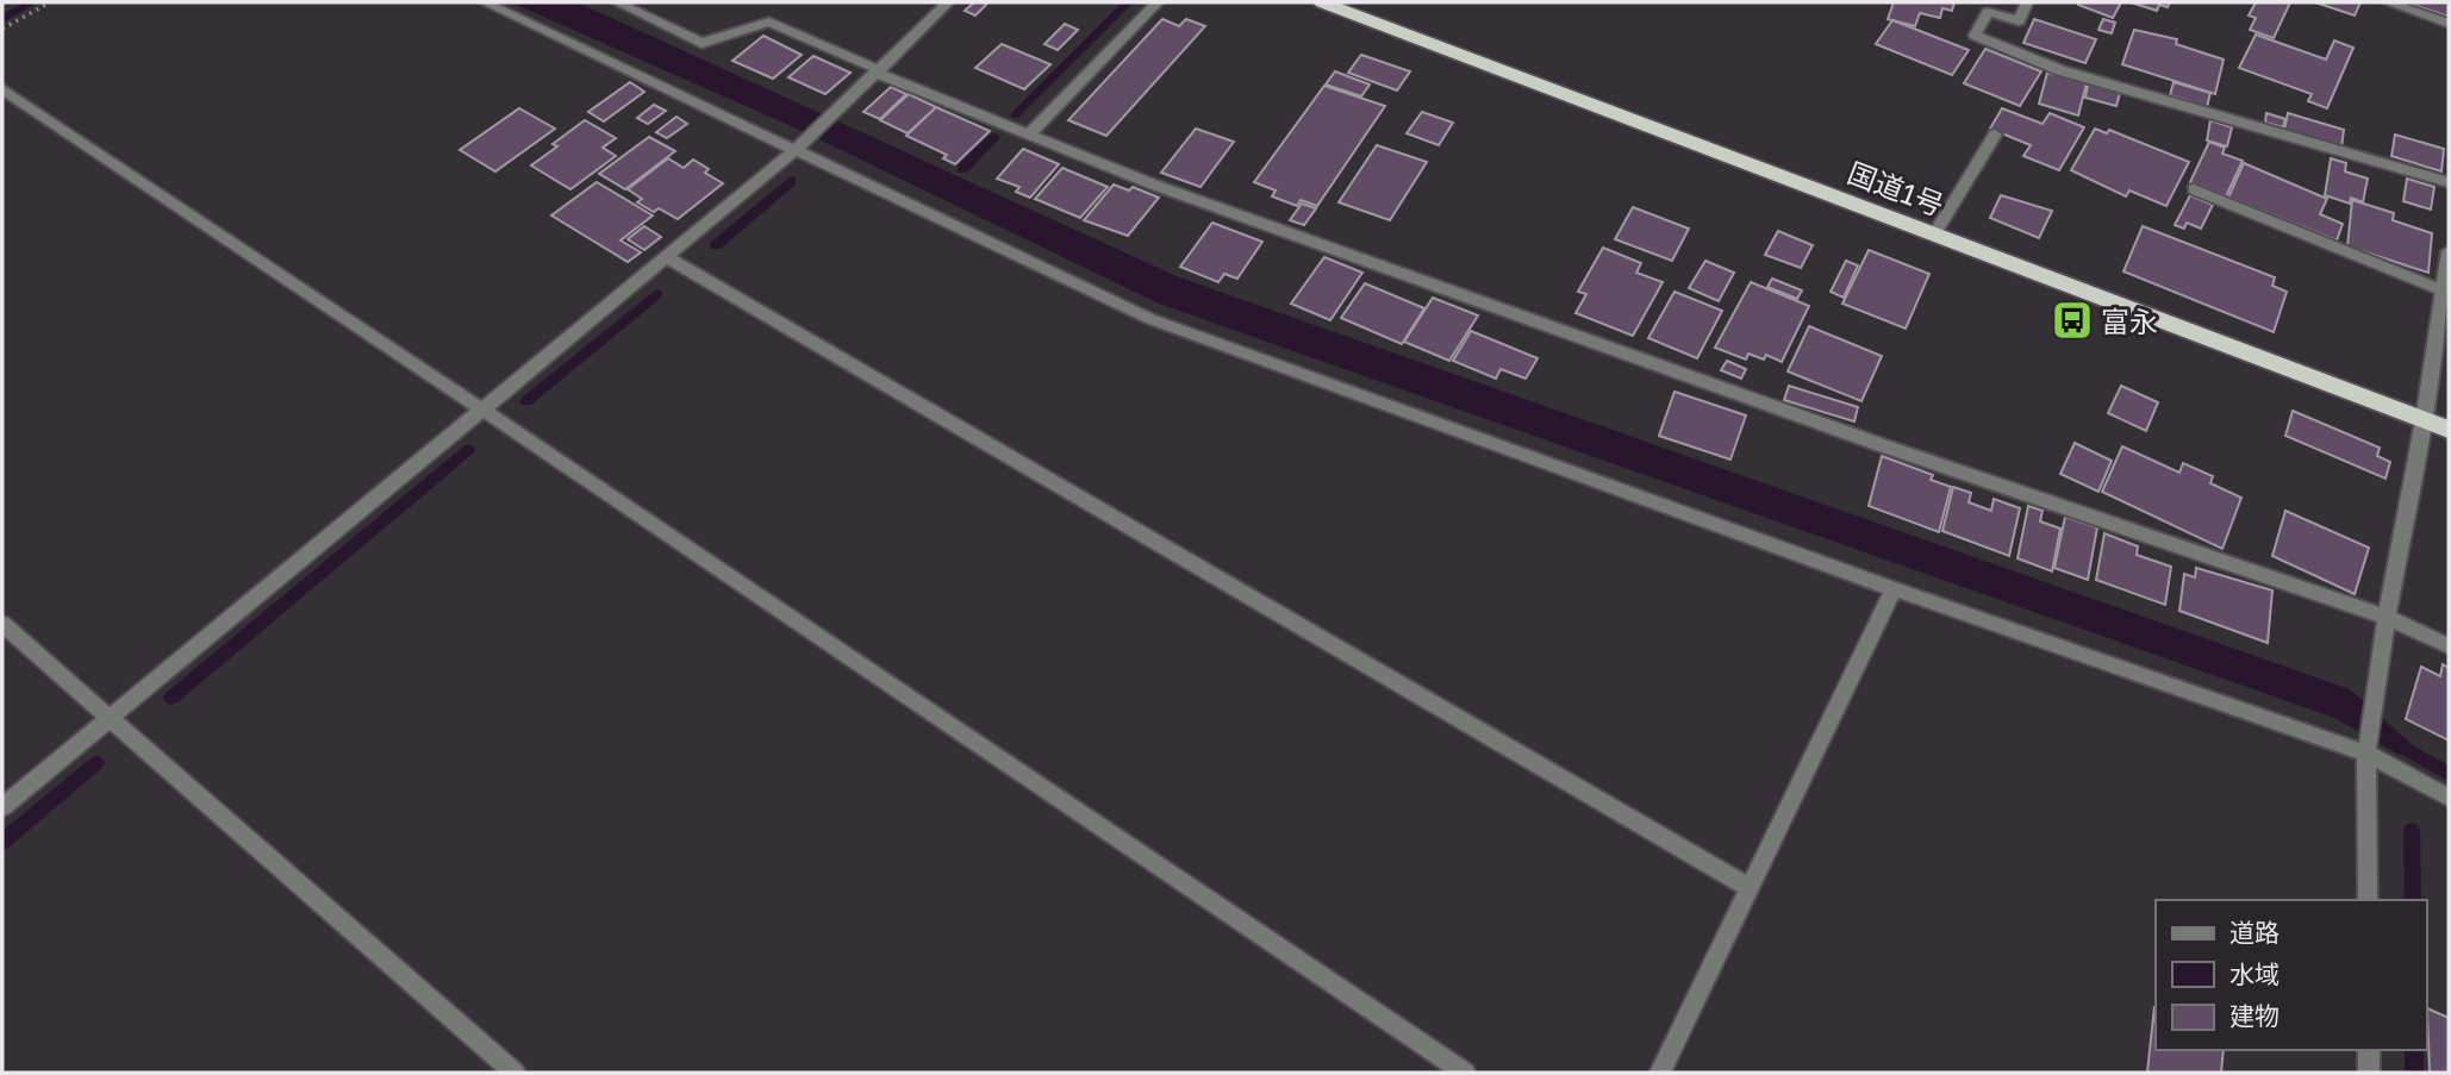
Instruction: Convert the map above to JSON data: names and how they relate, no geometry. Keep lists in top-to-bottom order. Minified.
{"streets":{"highway":["国道1号"]},"places":{"bus stop":["富永"]},"legend":["道路","水域","建物"]}
